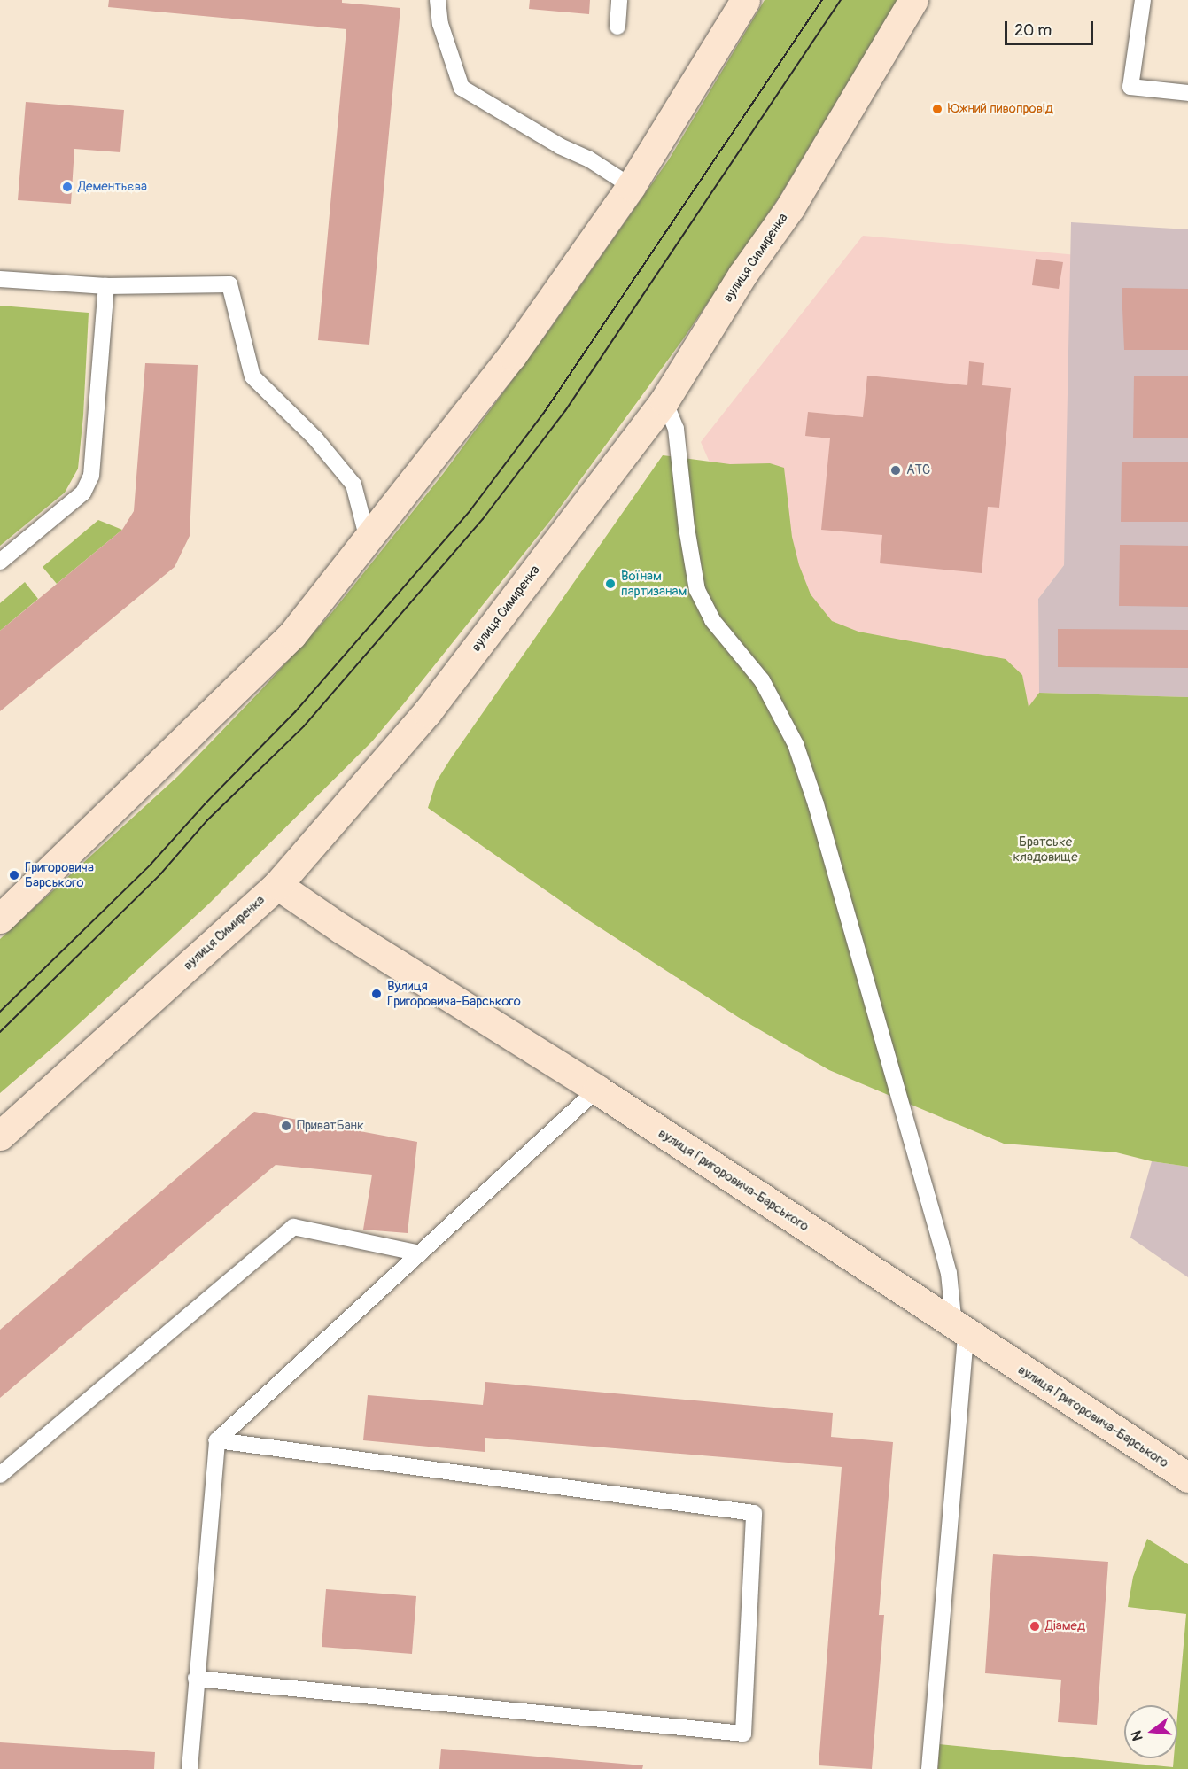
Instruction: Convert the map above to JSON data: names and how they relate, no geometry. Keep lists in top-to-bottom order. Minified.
{"streets":{"street":["вулиця Симиренка","вулиця Григоровича-Барського"]},"crossings":[["вулиця Симиренка","вулиця Григоровича-Барського"]],"parks":["Братське кладовище"],"places":["Южний пивопровід","Дементьєва","АТС","Воїнам партизанам","Григоровича Барського","Вулиця Григоровича-Барського","ПриватБанк","Діамед"],"scale_bar":"20 m","north":"left"}
